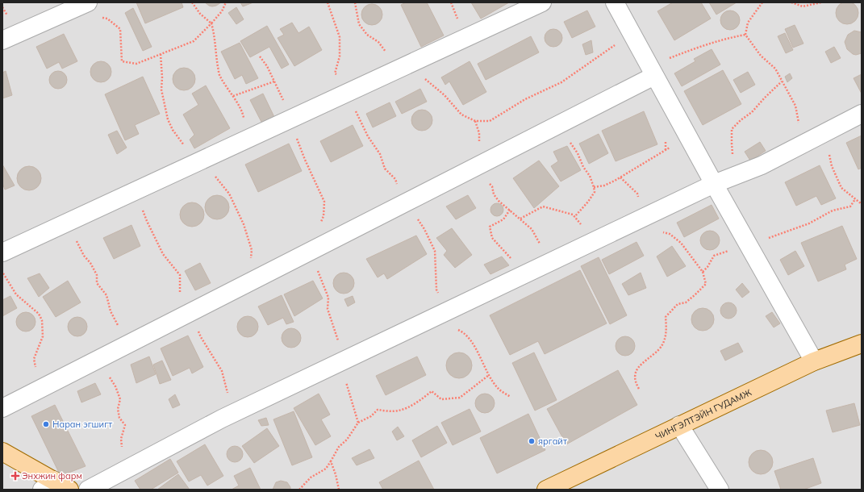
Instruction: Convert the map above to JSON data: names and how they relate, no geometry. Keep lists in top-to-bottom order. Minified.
{"streets":{"main road":["ЧИНГЭЛТЭЙН ГУДАМЖ"]},"places":{"other":["Наран эгшигт","яргайт"],"health":["Энхжин фарм"]}}
